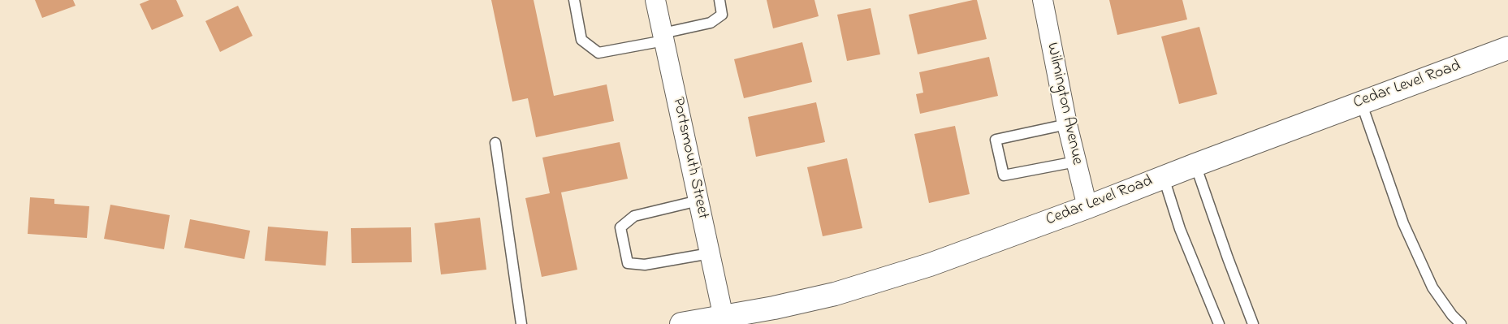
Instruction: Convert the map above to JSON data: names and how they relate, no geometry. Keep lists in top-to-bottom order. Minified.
{"streets":{"main road":["Cedar Level Road"],"street":["Wilmington Avenue","Portsmouth Street"]},"crossings":[["Cedar Level Road","Wilmington Avenue"],["Cedar Level Road","Portsmouth Street"]]}
